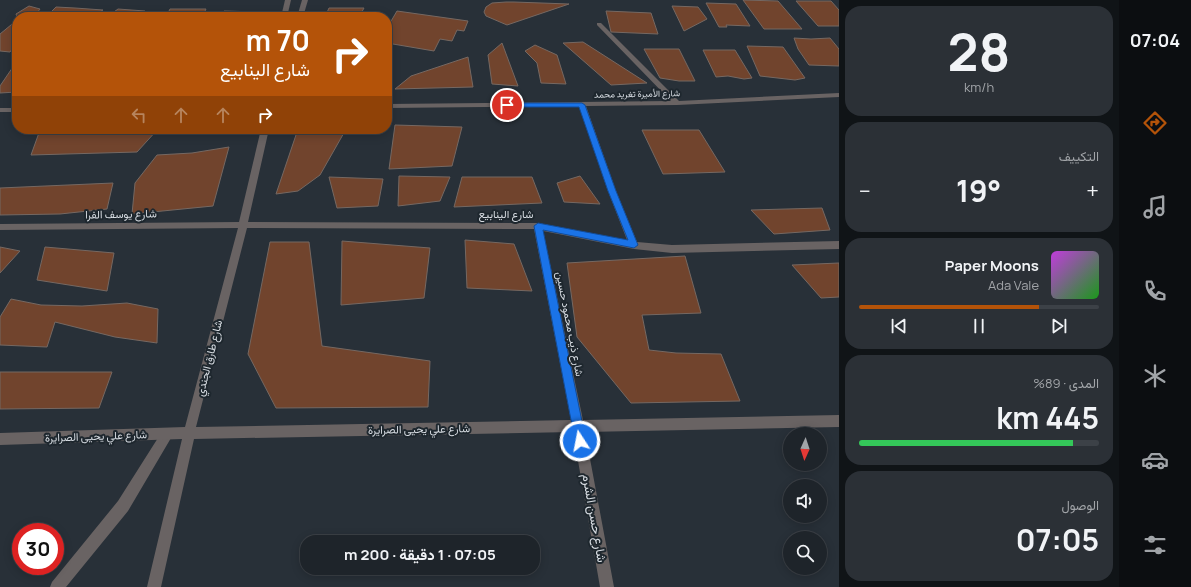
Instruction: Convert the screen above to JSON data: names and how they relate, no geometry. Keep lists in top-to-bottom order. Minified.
{"streets":{"street":["شارع الأميرة تغريد محمد","شارع يوسف الفرا","شارع الينابيع","شارع ذيب محمود حسين","شارع طارق الجندي","شارع علي يحيى الصرايرة","شارع حسن الشرم"]},"crossings":[["شارع يوسف الفرا","شارع الينابيع"],["شارع يوسف الفرا","شارع طارق الجندي"],["شارع الينابيع","شارع ذيب محمود حسين"],["شارع الينابيع","شارع طارق الجندي"],["شارع ذيب محمود حسين","شارع علي يحيى الصرايرة"],["شارع ذيب محمود حسين","شارع حسن الشرم"],["شارع طارق الجندي","شارع علي يحيى الصرايرة"],["شارع علي يحيى الصرايرة","شارع حسن الشرم"]],"north":"bottom","page":{"tabs":"07:04","tile":[["28","km/h"],"التكييف",["المدى · 89%","445 km"],["الوصول","07:05"]],"turn":["70 m","شارع الينابيع"],"heat":["−","19°","+"],"song":["Paper Moons","Ada Vale"],"limit":"30","trip":"07:05 · 1 دقيقة · 200 m"}}
